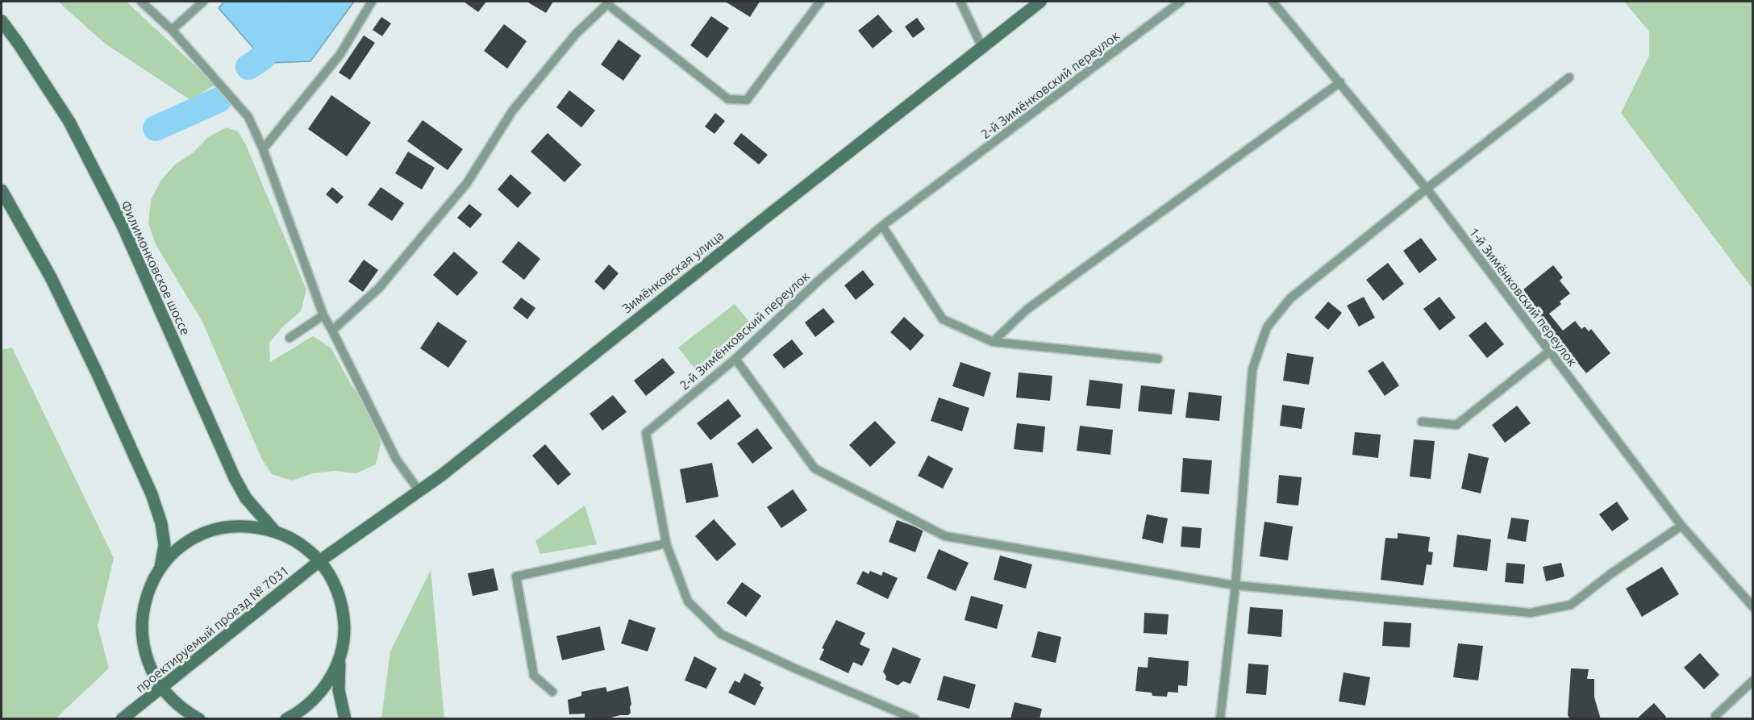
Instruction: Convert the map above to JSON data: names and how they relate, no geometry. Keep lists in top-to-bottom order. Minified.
{"streets":{"main road":["Филимонковское шоссе","Зимёнковская улица","проектируемый проезд № 7031"],"lane":["2-й Зимёнковский переулок","1-й Зимёнковский переулок"]},"crossings":[["Филимонковское шоссе","Зимёнковская улица"],["Филимонковское шоссе","проектируемый проезд № 7031"],["Зимёнковская улица","проектируемый проезд № 7031"]]}
